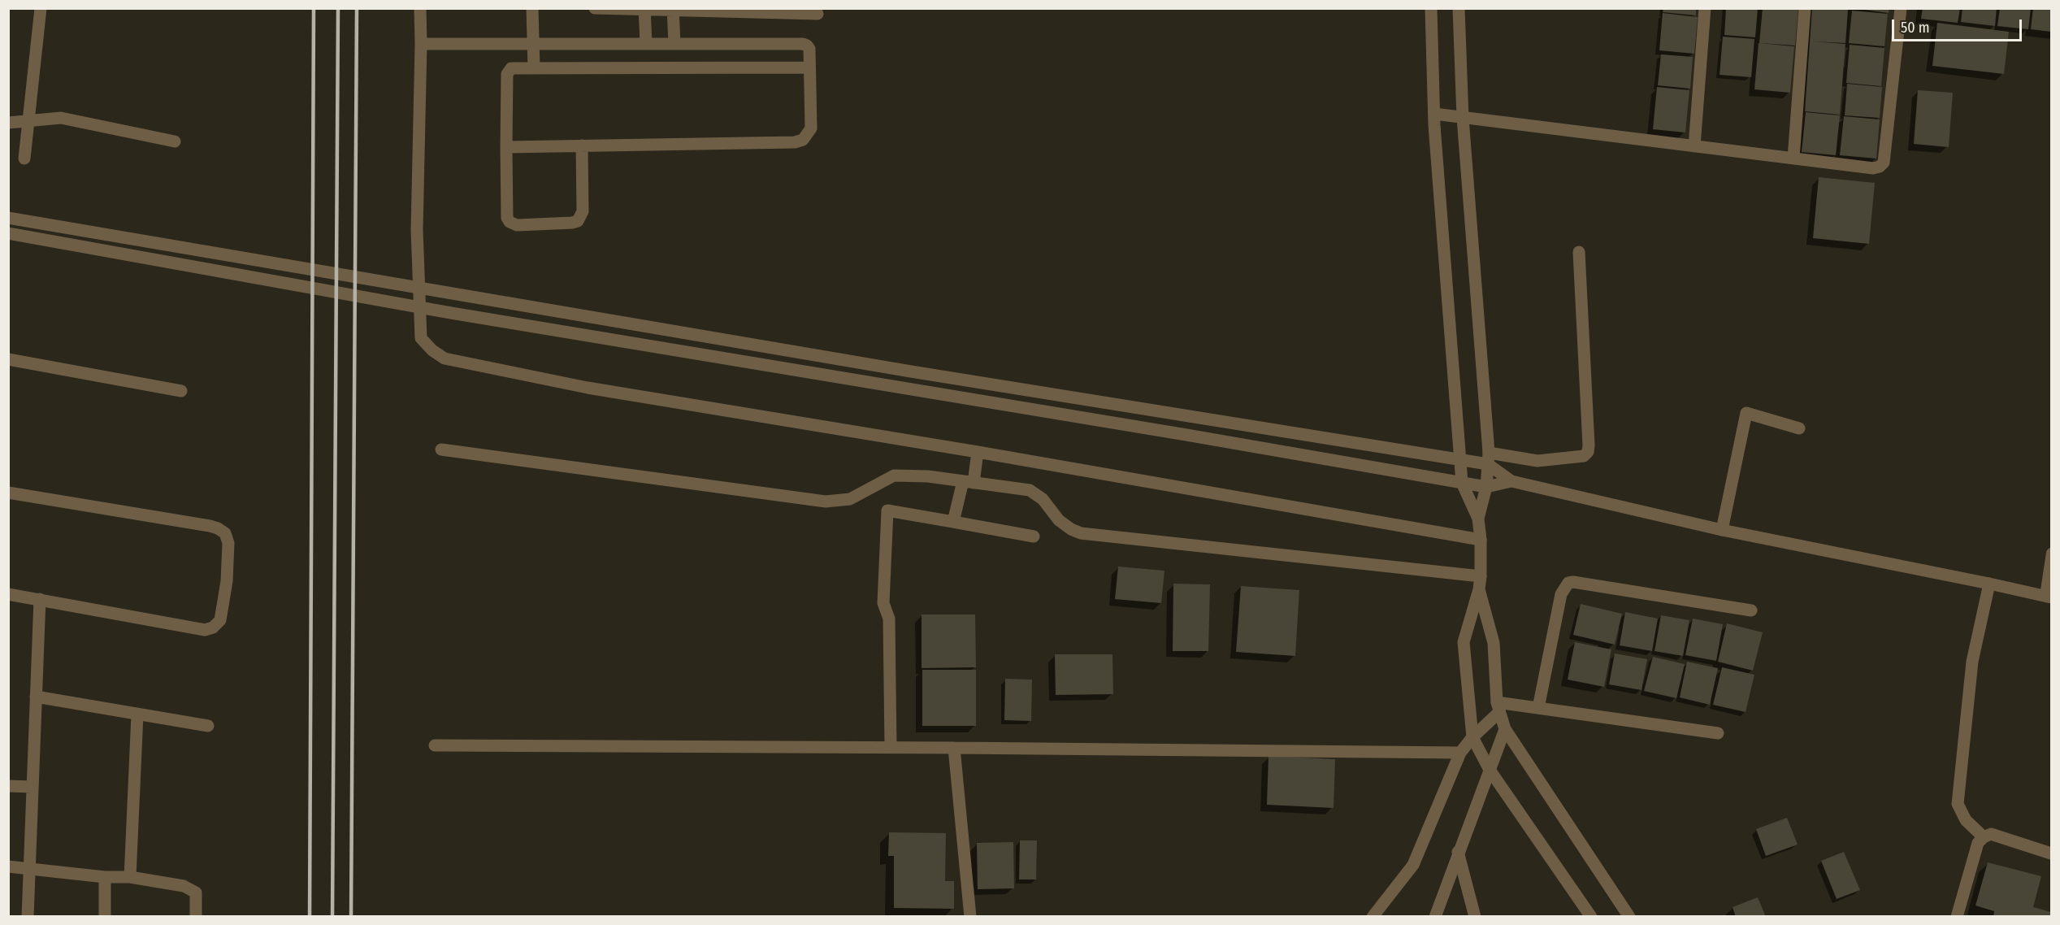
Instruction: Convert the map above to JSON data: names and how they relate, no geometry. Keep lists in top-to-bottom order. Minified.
{"scale_bar":"50 m"}
